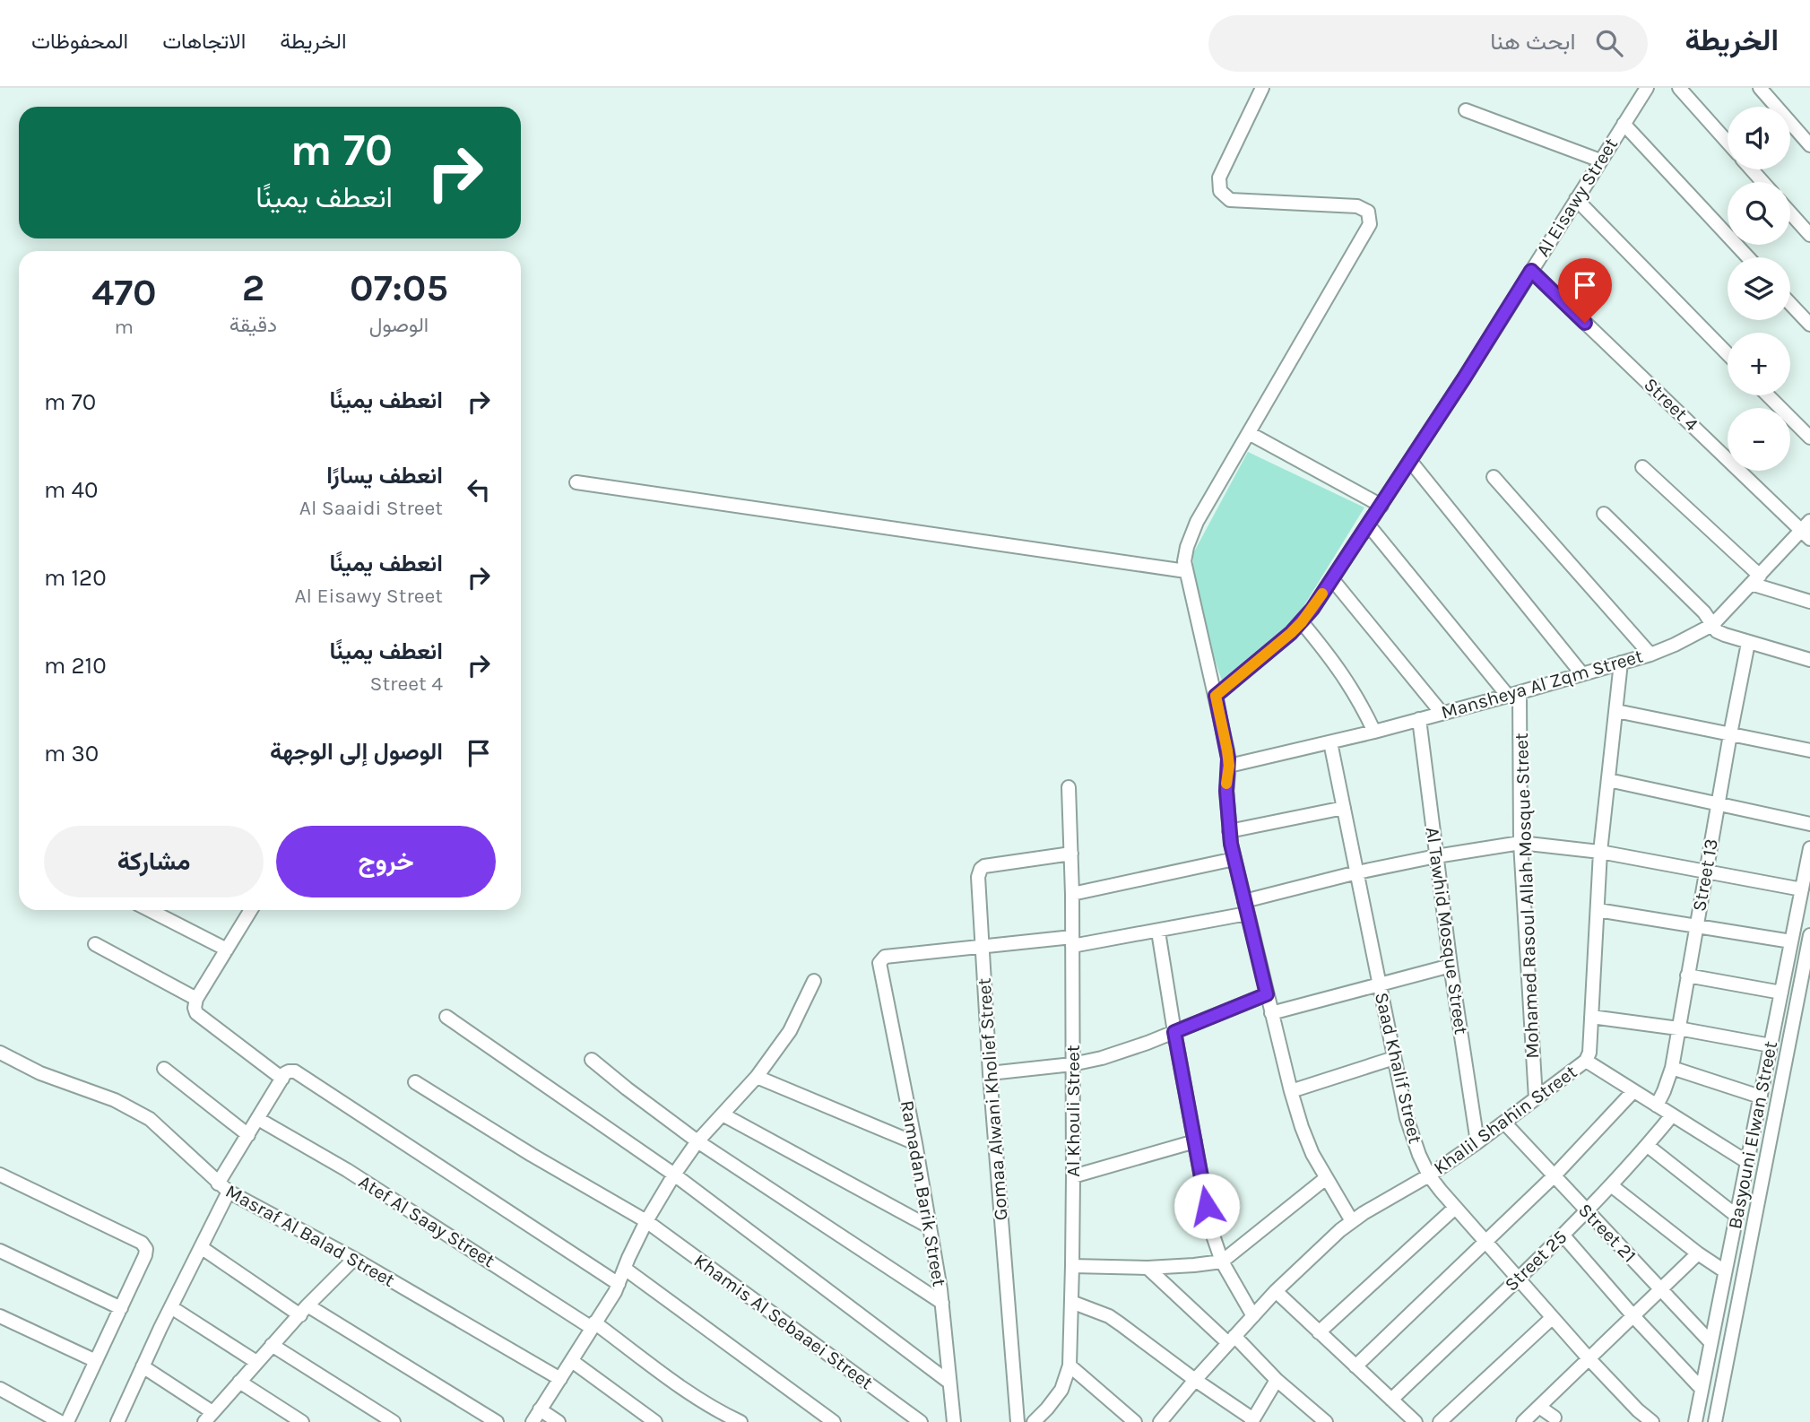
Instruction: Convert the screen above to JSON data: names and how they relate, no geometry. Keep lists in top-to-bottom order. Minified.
{"streets":{"street":["Al Eisawy Street","Street 4","Mansheya Al Zqm Street","Street 13","Mohamed Rasoul Allah Mosque Street","Al Tawhid Mosque Street","Saad Khalif Street","Gomaa Alwani Kholief Street","Al Khouli Street","Khalil Shahin Street","Basyouni Elwan Street","Ramadan Barik Street","Atef Al Saay Street","Street 21","Masraf Al Balad Street","Street 25","Khamis Al Sebaaei Street"]},"crossings":[["Al Eisawy Street","Street 4"],["Street 4","Mansheya Al Zqm Street"],["Mansheya Al Zqm Street","Mohamed Rasoul Allah Mosque Street"],["Mansheya Al Zqm Street","Al Tawhid Mosque Street"],["Mansheya Al Zqm Street","Saad Khalif Street"],["Mansheya Al Zqm Street","Khalil Shahin Street"],["Mohamed Rasoul Allah Mosque Street","Khalil Shahin Street"],["Al Tawhid Mosque Street","Khalil Shahin Street"],["Saad Khalif Street","Khalil Shahin Street"],["Saad Khalif Street","Street 25"],["Gomaa Alwani Kholief Street","Al Khouli Street"],["Gomaa Alwani Kholief Street","Ramadan Barik Street"],["Khalil Shahin Street","Street 21"],["Basyouni Elwan Street","Street 21"],["Street 21","Street 25"]],"page":{"header":"الخريطة","search":"ابحث هنا","nav":["الخريطة","الاتجاهات","المحفوظات"],"map_buttons":["+","−"],"turn":["70 m","انعطف يمينًا"],"eta":["07:05","الوصول","2","دقيقة","470","m"],"list":[{"name":"انعطف يمينًا","value":"70 m"},{"name":"انعطف يسارًا","note":"Al Saaidi Street","value":"40 m"},{"name":"انعطف يمينًا","note":"Al Eisawy Street","value":"120 m"},{"name":"انعطف يمينًا","note":"Street 4","value":"210 m"},{"name":"الوصول إلى الوجهة","value":"30 m"}],"buttons":["خروج","مشاركة"]}}
